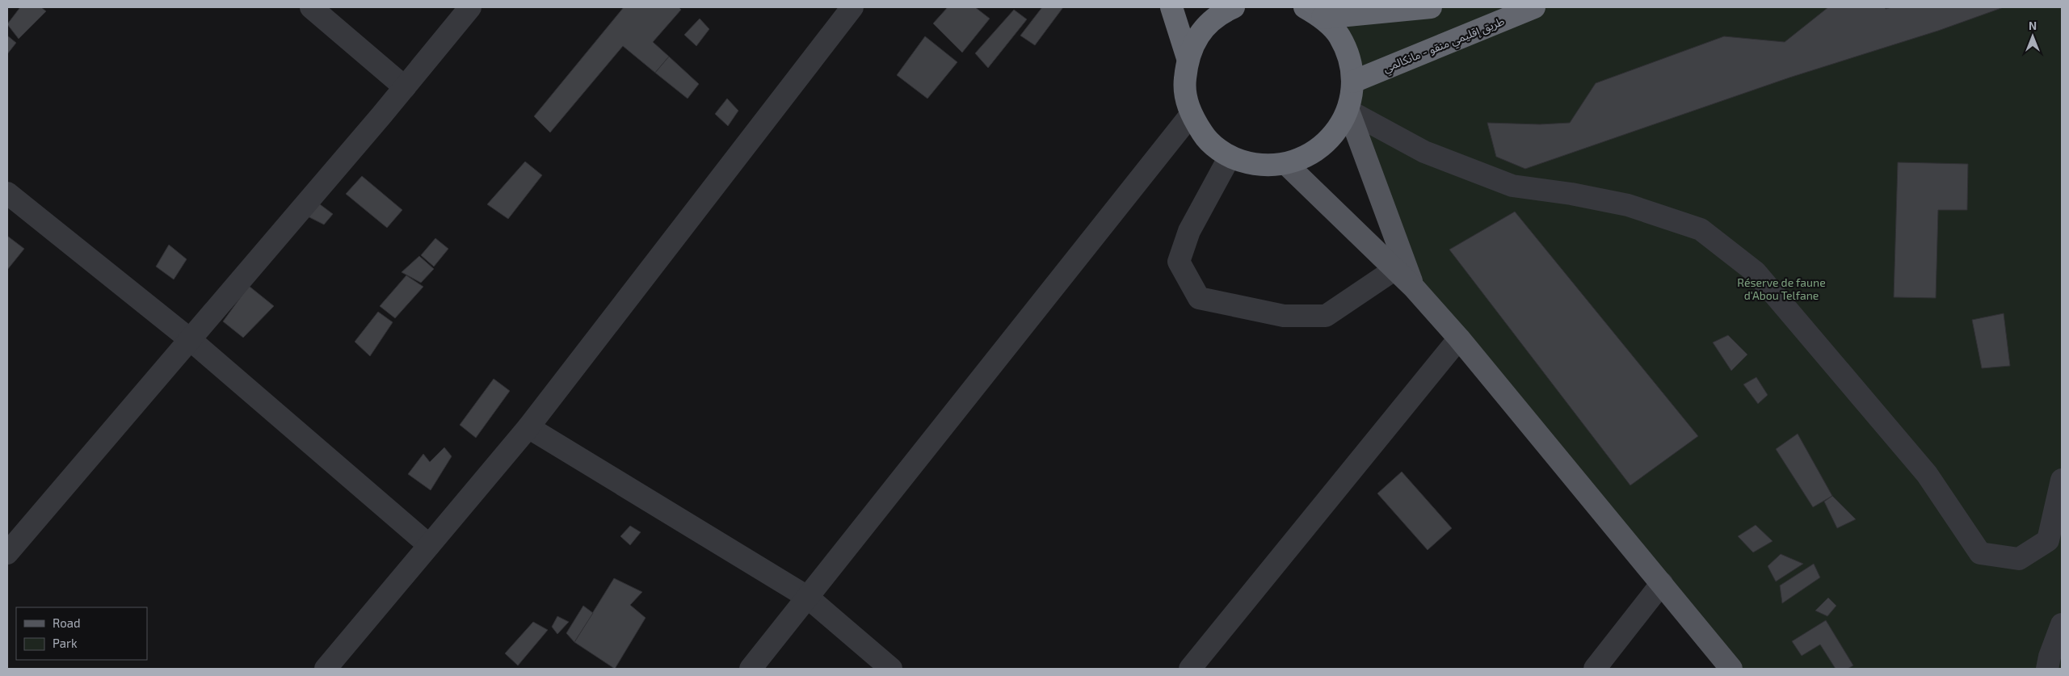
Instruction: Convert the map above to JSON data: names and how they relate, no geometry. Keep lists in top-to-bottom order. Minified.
{"streets":{"highway":["طريق إقليمي منقو - مانكالمي"]},"parks":["Réserve de faune d'Abou Telfane"],"legend":["Road","Park"],"north":"top"}
